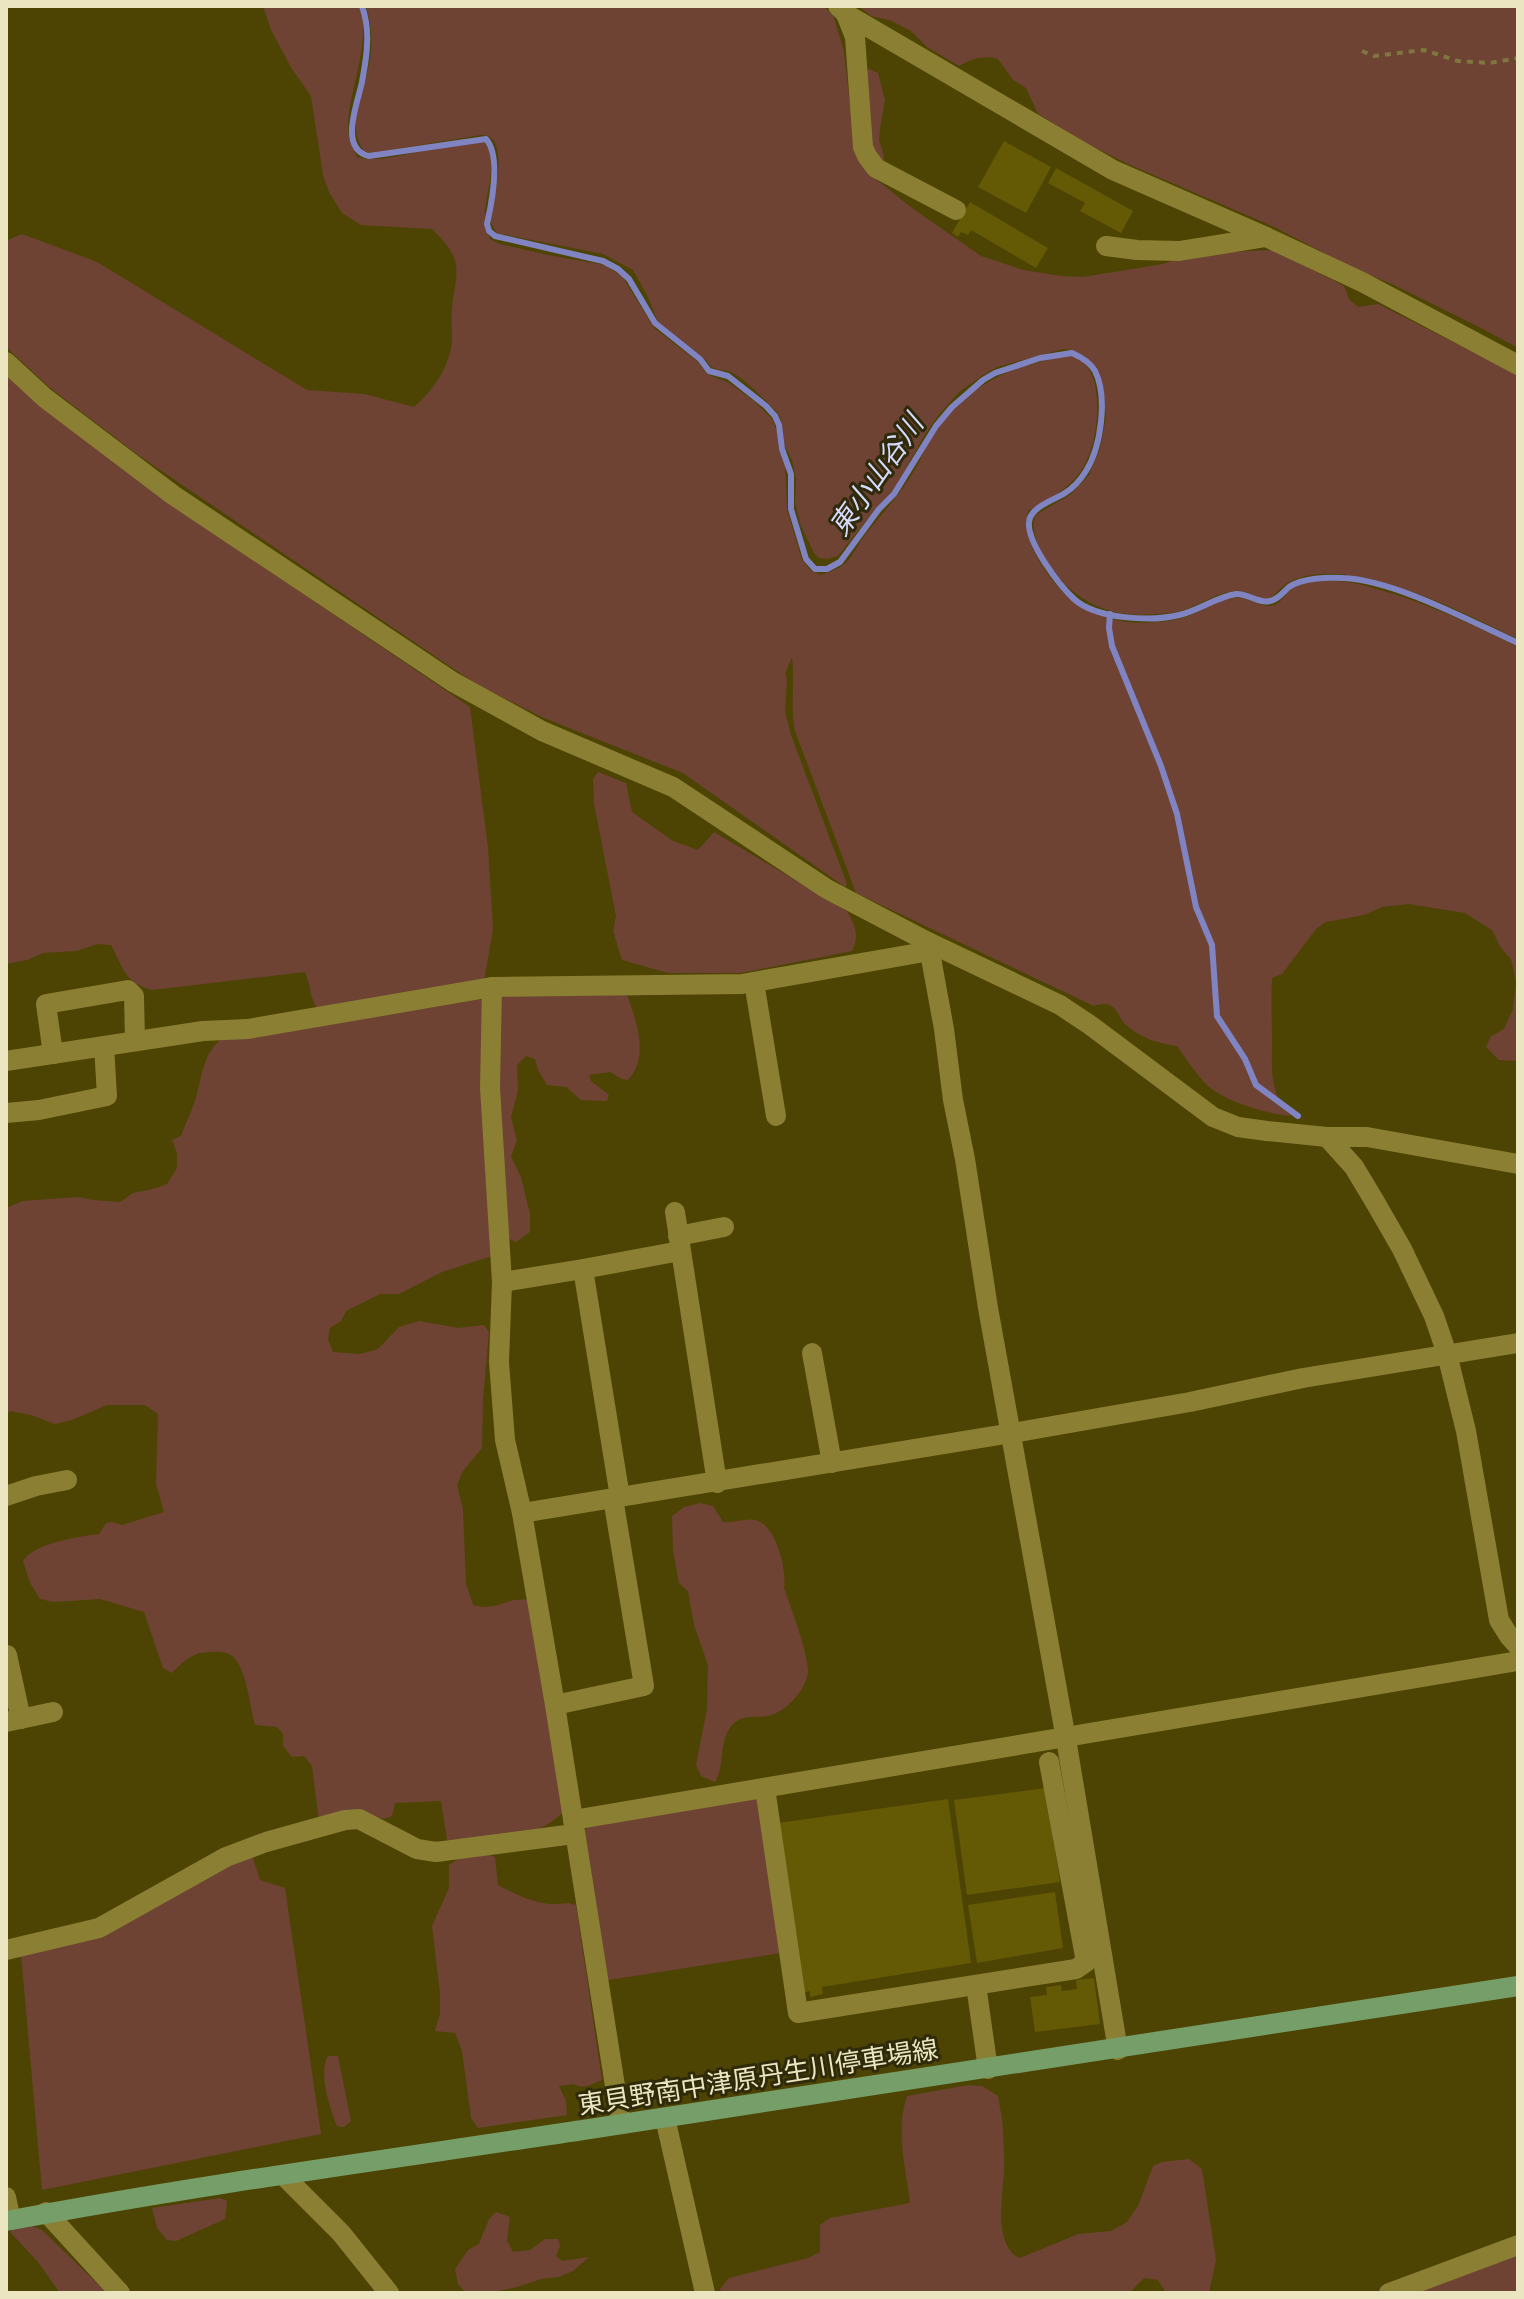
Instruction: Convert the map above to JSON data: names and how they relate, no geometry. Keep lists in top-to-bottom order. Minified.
{"streets":{"main road":["東貝野南中津原丹生川停車場線"]},"water":["東小山谷川"]}
